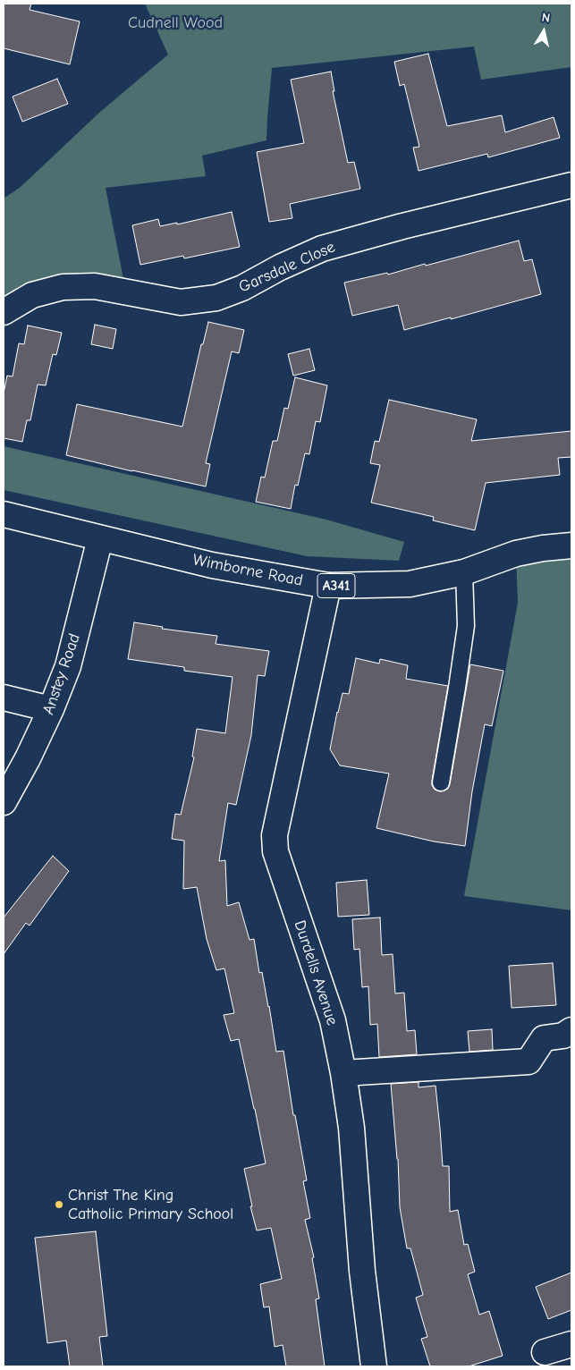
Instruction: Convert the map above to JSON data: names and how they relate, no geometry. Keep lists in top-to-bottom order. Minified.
{"streets":{"street":["Garsdale Close","Wimborne Road","A341","Anstey Road","Durdells Avenue"]},"crossings":[["Wimborne Road","Anstey Road"],["Wimborne Road","Durdells Avenue"]],"parks":["Cudnell Wood"],"places":["Christ The King Catholic Primary School"],"north":"top"}
